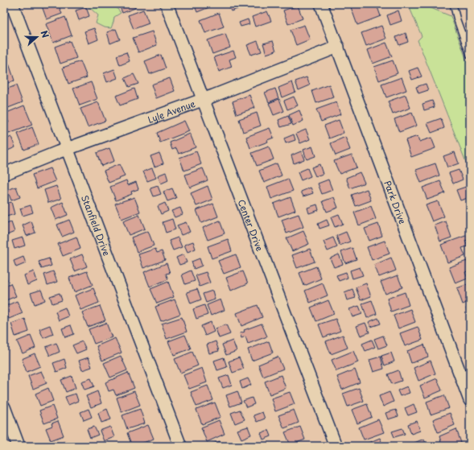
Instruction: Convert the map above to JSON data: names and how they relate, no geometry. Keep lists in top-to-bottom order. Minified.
{"streets":{"street":["Lyle Avenue","Park Drive","Stanfield Drive","Center Drive"]},"crossings":[["Lyle Avenue","Park Drive"],["Lyle Avenue","Stanfield Drive"],["Lyle Avenue","Center Drive"]],"north":"right"}
